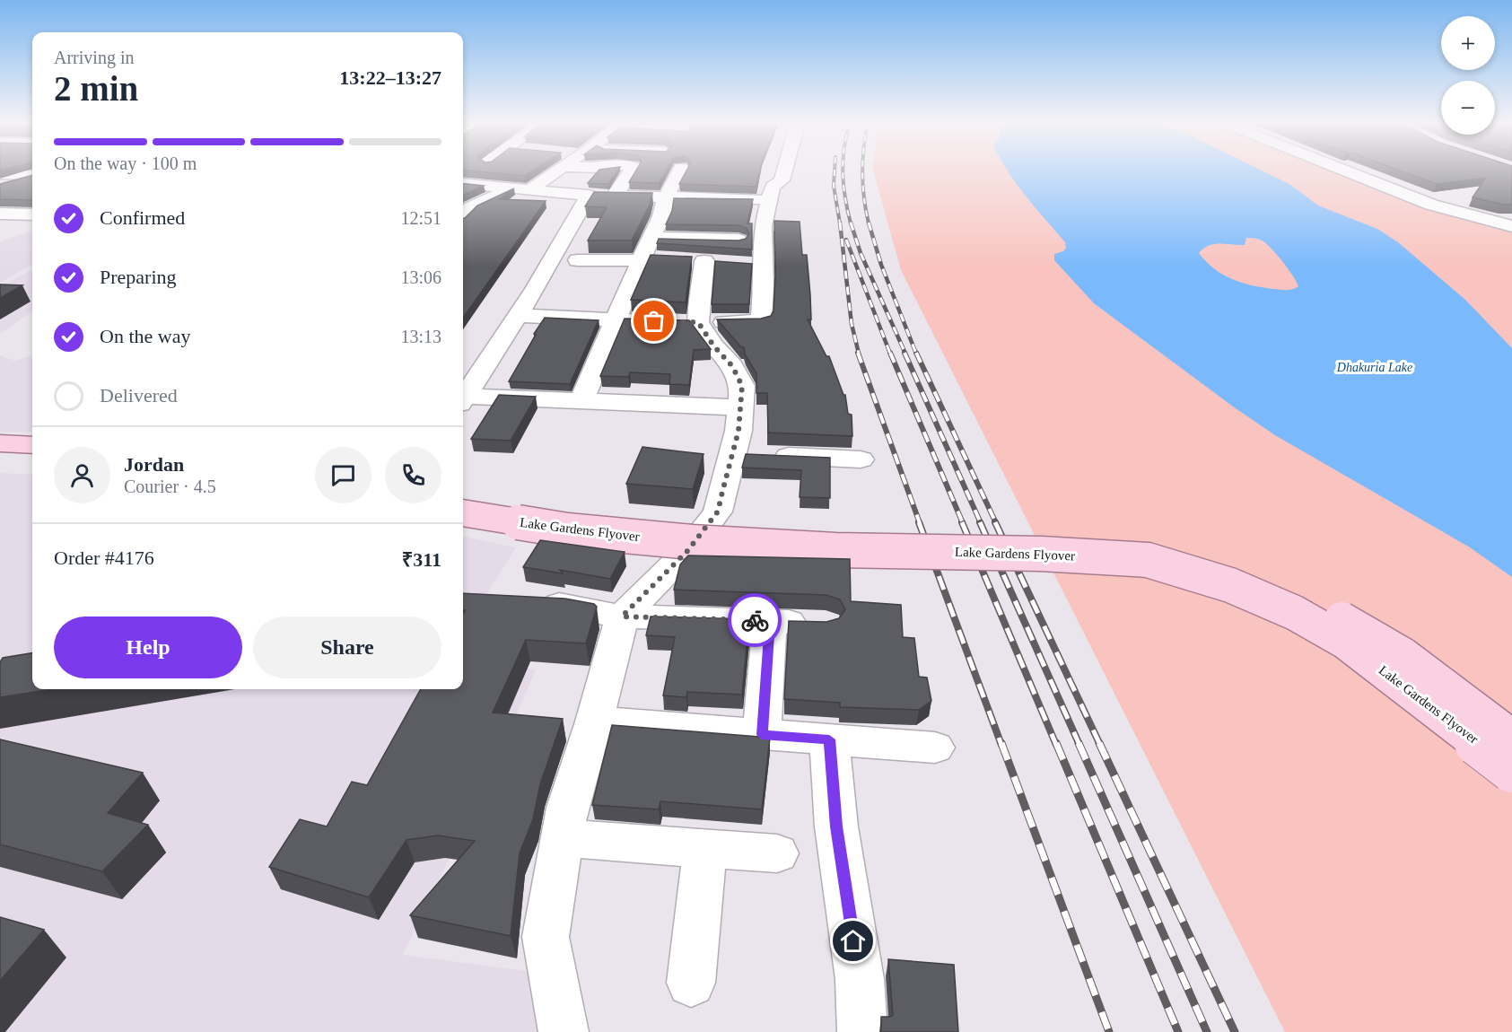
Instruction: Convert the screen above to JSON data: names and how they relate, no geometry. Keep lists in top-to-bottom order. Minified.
{"streets":{"main road":["Lake Gardens Flyover"]},"water":["Dhakuria Lake"],"page":{"map_buttons":["+","−"],"heading":["2 min","Arriving in","13:22–13:27"],"panel":["Jordan","Courier · 4.5","Order #4176","₹311"],"bar":"On the way · 100 m","list":[["Confirmed","12:51"],["Preparing","13:06"],["On the way","13:13"],"Delivered"],"buttons":["Help","Share"]}}
